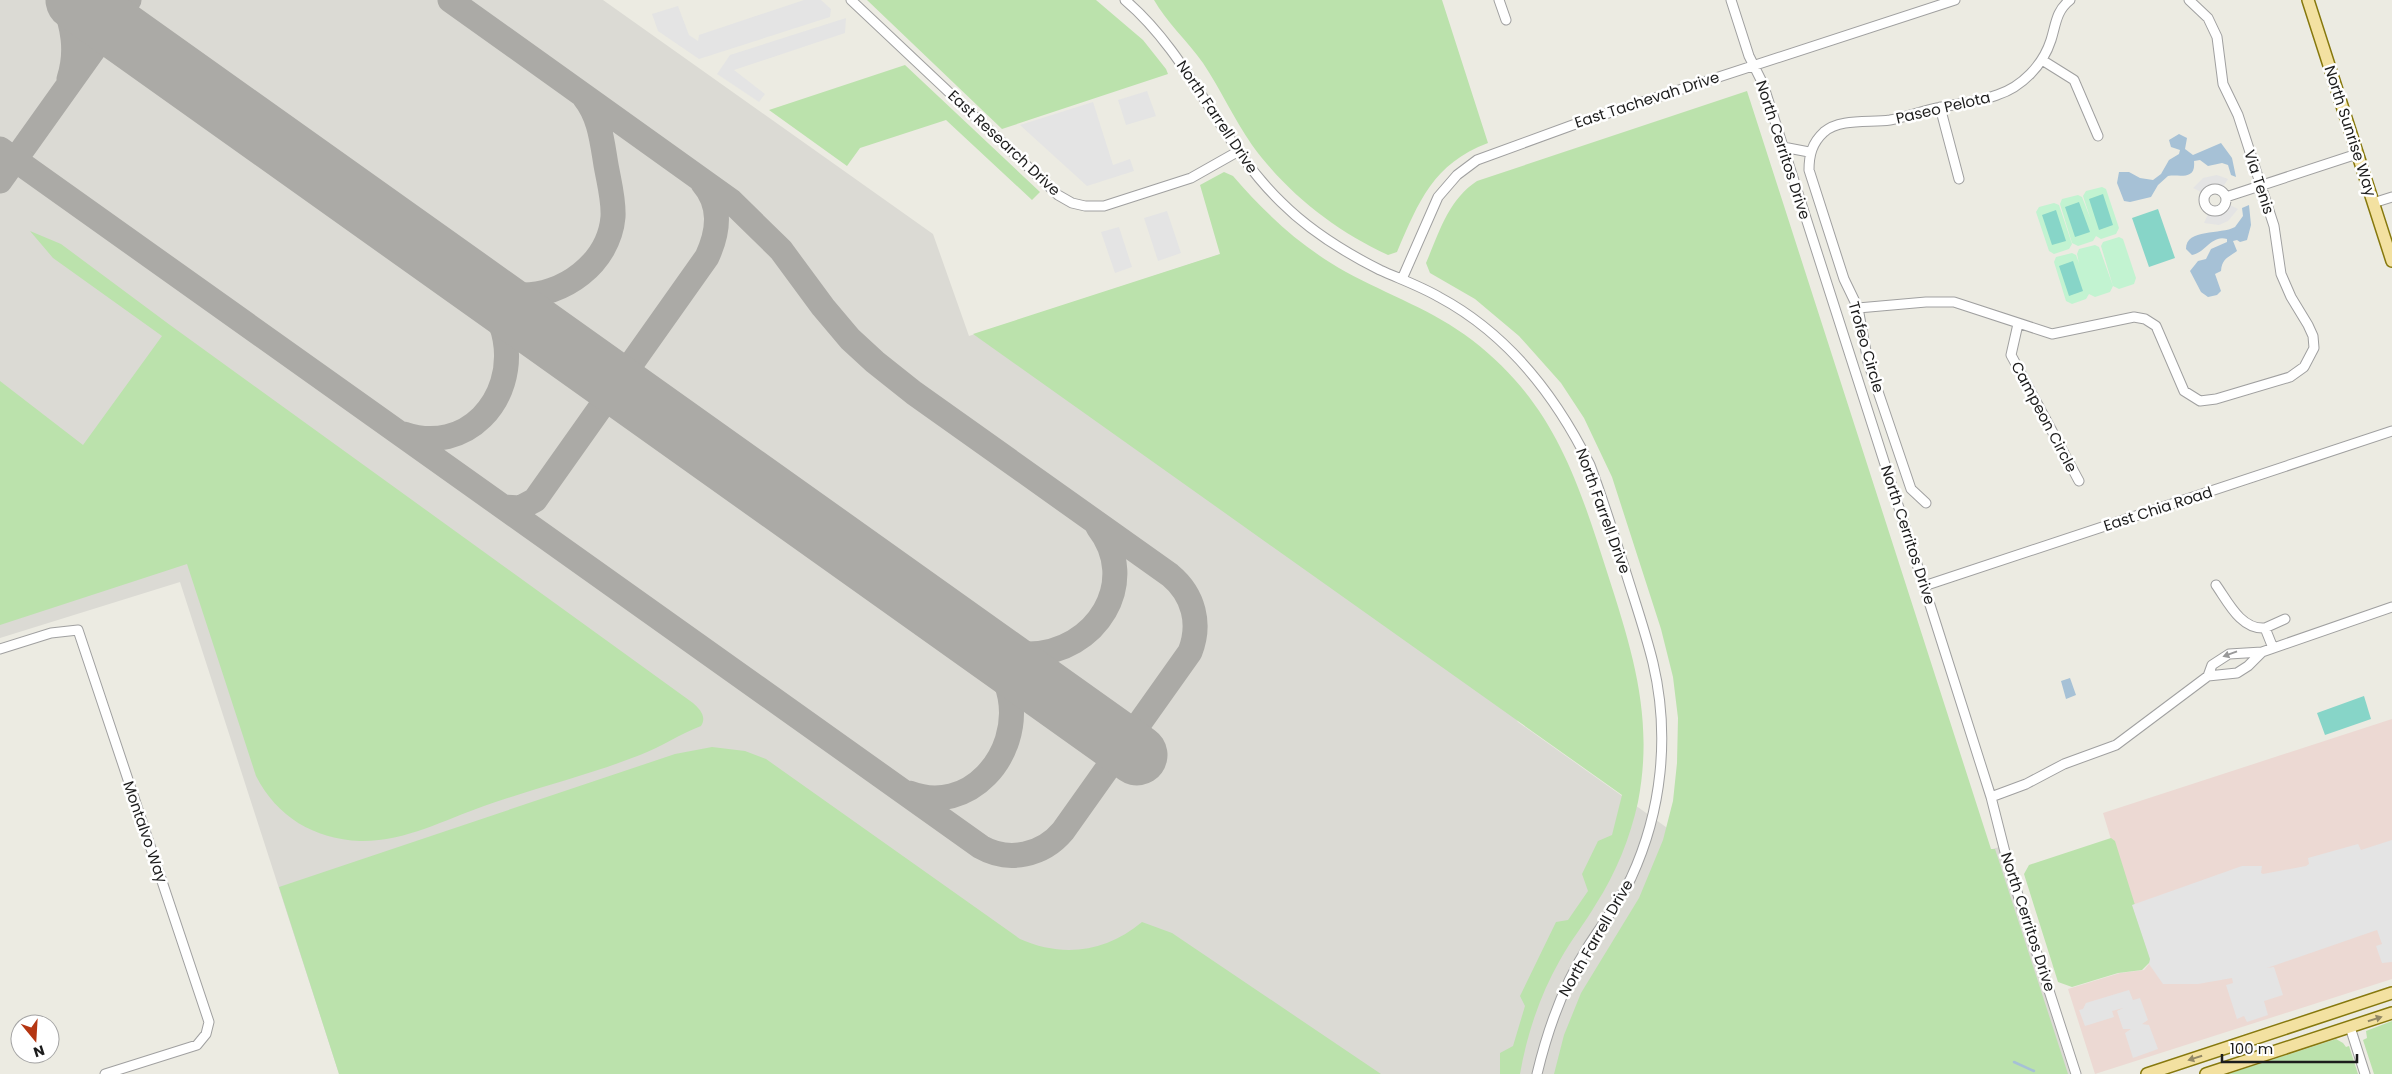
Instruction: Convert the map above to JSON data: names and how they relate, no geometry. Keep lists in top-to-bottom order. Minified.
{"streets":{"main road":["North Sunrise Way"],"street":["East Tachevah Drive","Paseo Pelota","North Farrell Drive","East Research Drive","North Cerritos Drive","Via Tenis","Trofeo Circle","Campeon Circle","East Chia Road","Montalvo Way"]},"crossings":[["East Tachevah Drive","North Farrell Drive"],["East Tachevah Drive","North Cerritos Drive"],["Paseo Pelota","Trofeo Circle"],["North Farrell Drive","East Research Drive"],["North Cerritos Drive","East Chia Road"],["Via Tenis","Campeon Circle"]],"scale_bar":"100 m","north":"bottom"}
